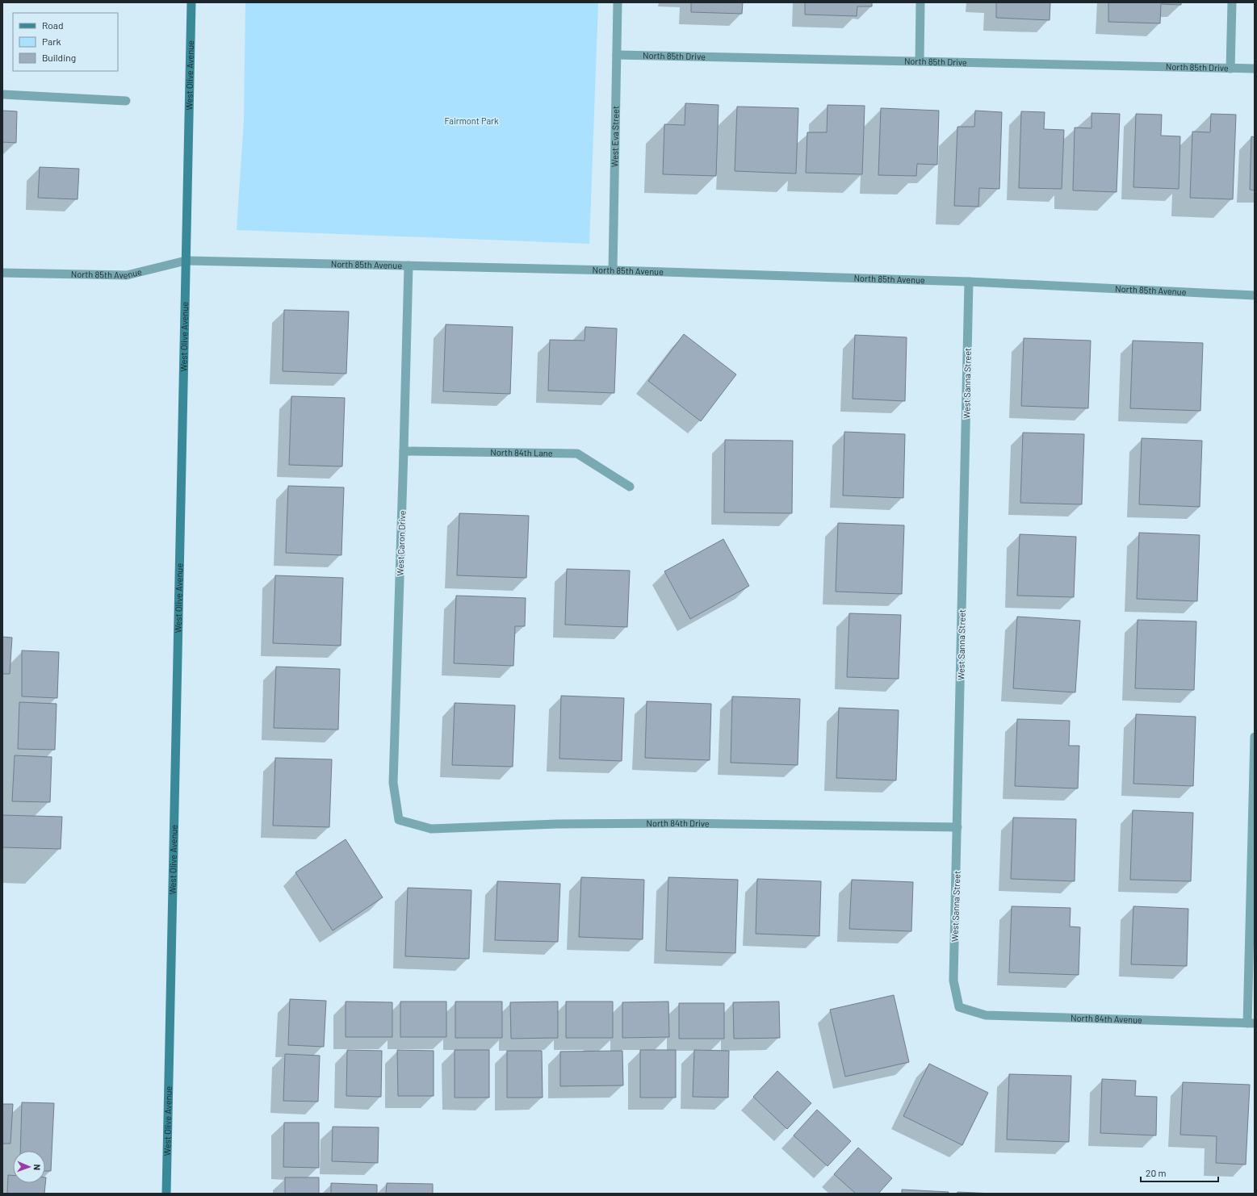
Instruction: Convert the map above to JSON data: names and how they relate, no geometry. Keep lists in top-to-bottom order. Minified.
{"streets":{"main road":["West Olive Avenue"],"street":["North 85th Drive","West Eva Street","North 85th Avenue","West Sanna Street","North 84th Lane","West Caron Drive","North 84th Drive","North 84th Avenue"]},"crossings":[["North 85th Drive","West Eva Street"],["West Olive Avenue","North 85th Avenue"],["West Eva Street","North 85th Avenue"],["North 85th Avenue","West Sanna Street"],["North 85th Avenue","West Caron Drive"],["West Sanna Street","North 84th Drive"],["West Sanna Street","North 84th Avenue"],["North 84th Lane","West Caron Drive"],["West Caron Drive","North 84th Drive"]],"parks":["Fairmont Park"],"legend":["Road","Park","Building"],"scale_bar":"20 m","north":"right"}
